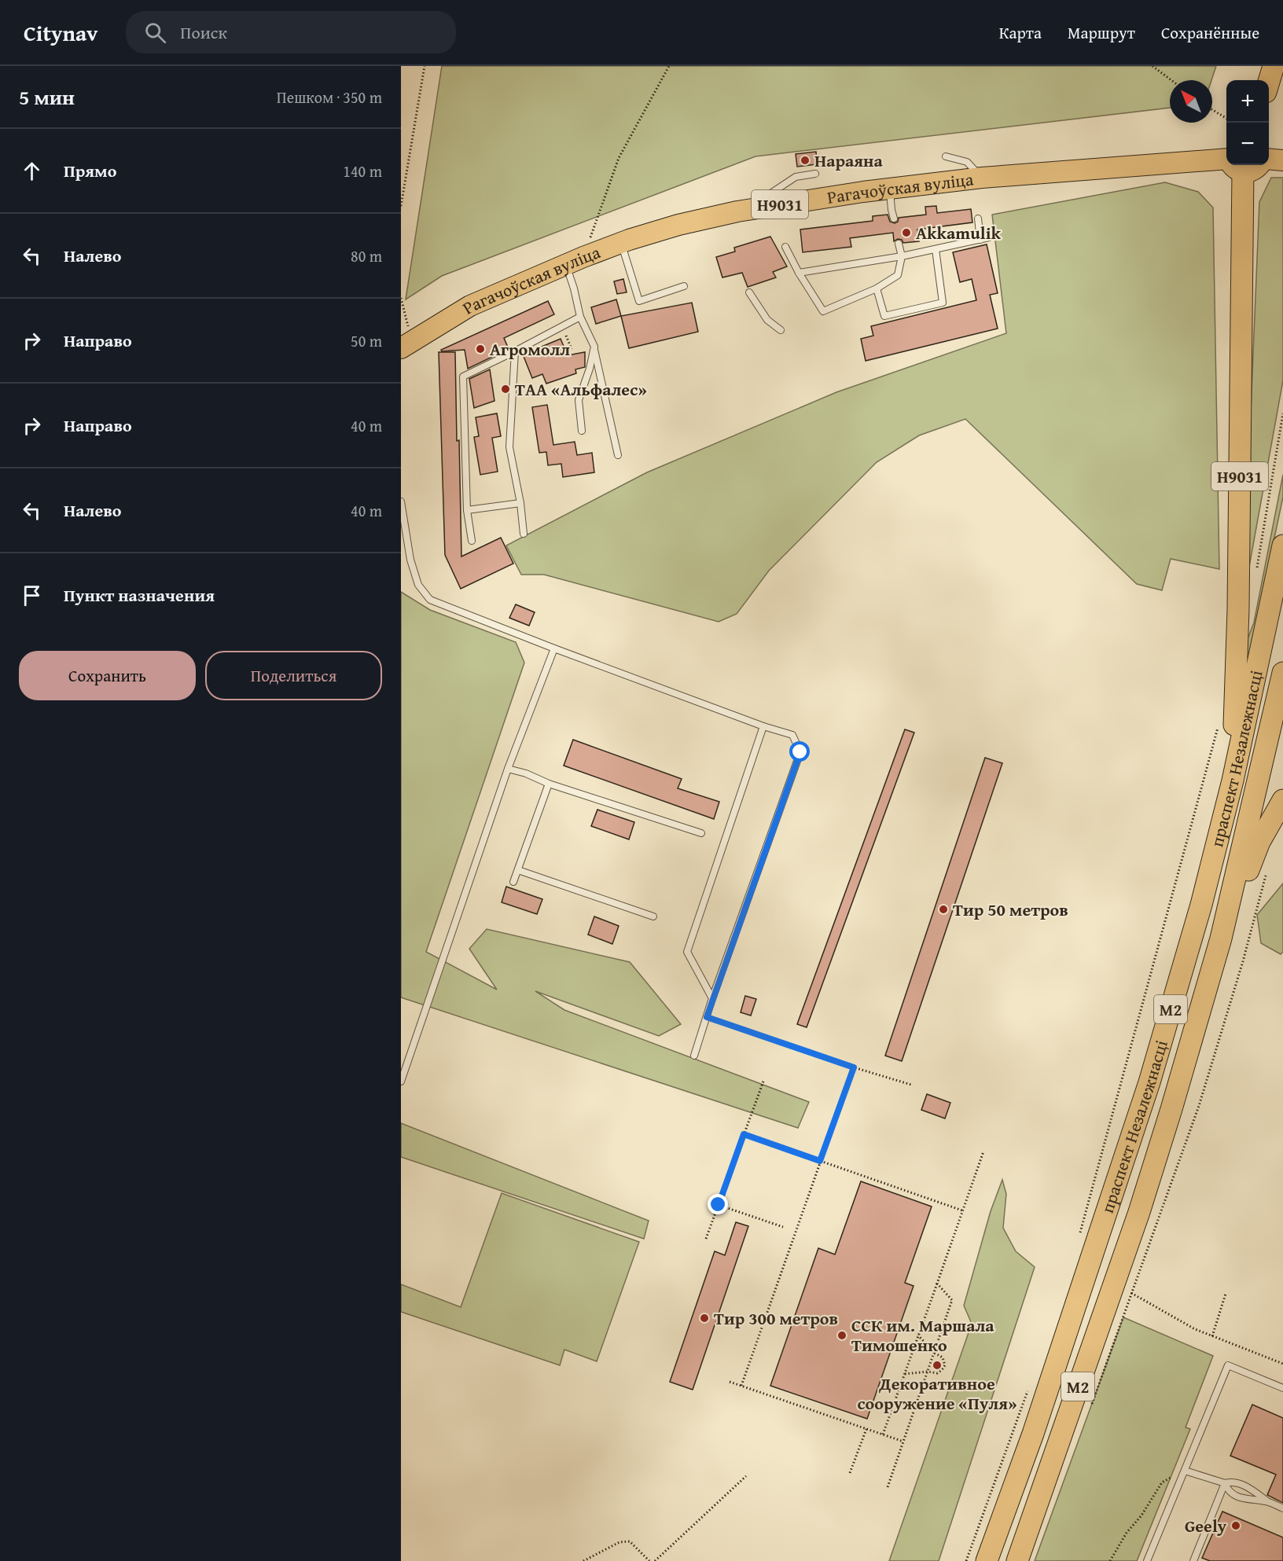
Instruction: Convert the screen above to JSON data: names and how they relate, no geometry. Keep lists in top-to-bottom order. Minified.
{"streets":{"highway":["Н9031","праспект Незалежнасці","М2"],"main road":["Рагачоўская вуліца"]},"crossings":[["Н9031","праспект Незалежнасці"]],"places":["Нараяна","Akkamulik","Агромолл","ТАА «Альфалес»","Тир 50 метров","Тир 300 метров","ССК им. Маршала Тимошенко","Декоративное сооружение «Пуля»","Geely"],"north":"top left","page":{"header":"Citynav","search":"Поиск","nav":["Карта","Маршрут","Сохранённые"],"heading":["5 мин","Пешком · 350 m"],"map_buttons":["+","−"],"list":[["Прямо","140 m"],["Налево","80 m"],["Направо","50 m"],["Направо","40 m"],["Налево","40 m"],"Пункт назначения"],"buttons":["Сохранить","Поделиться"]}}
